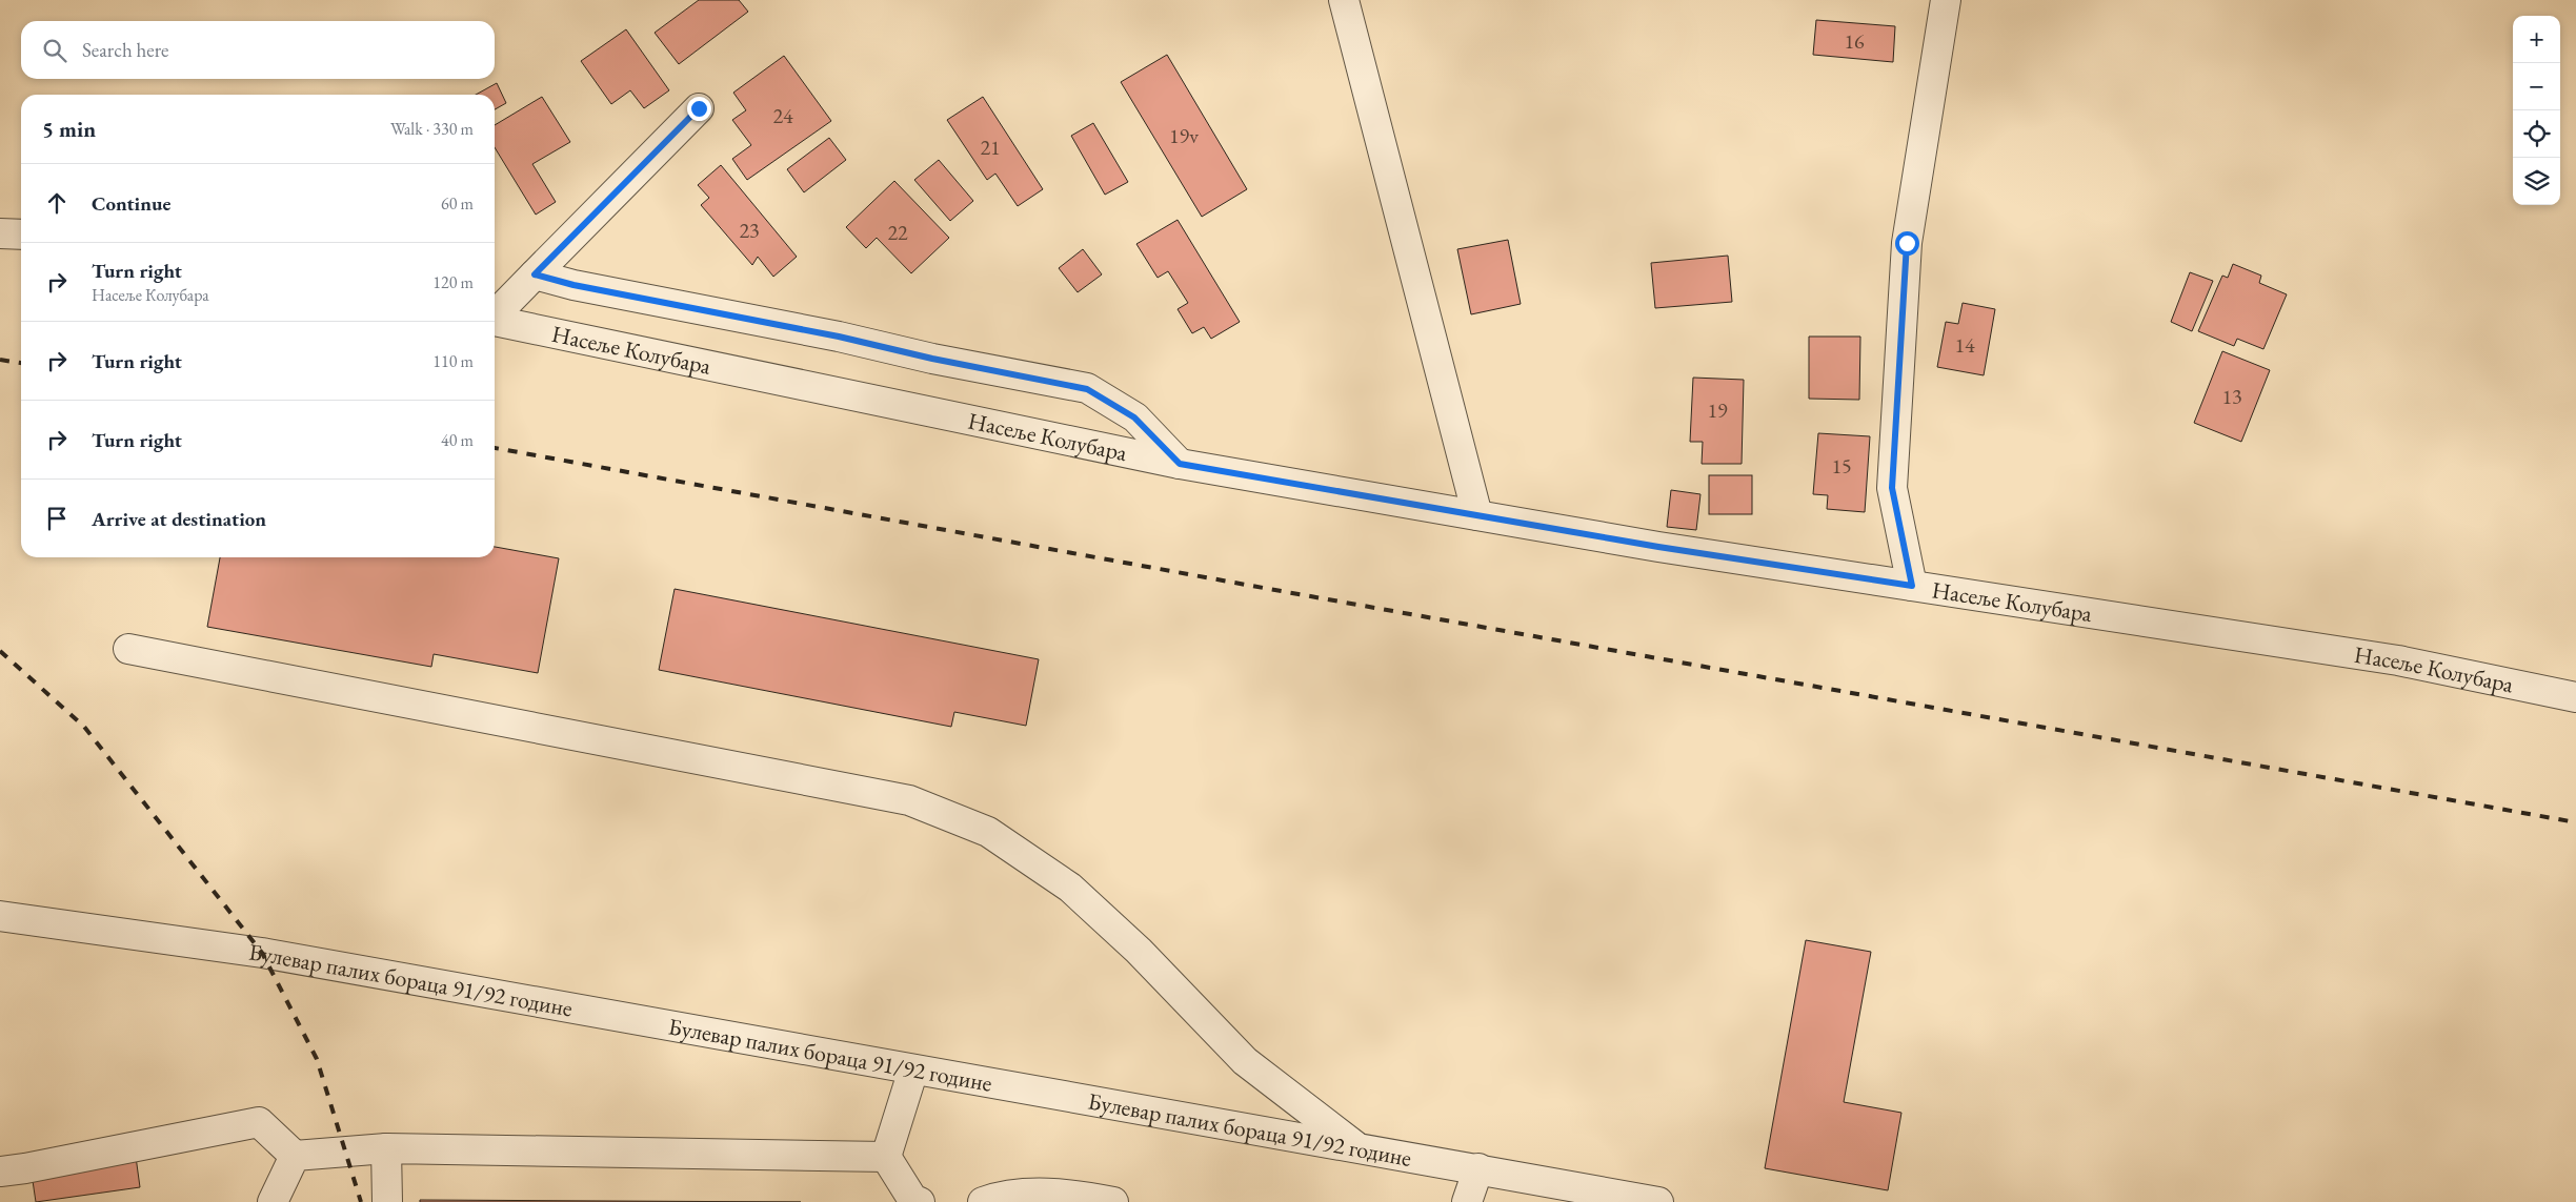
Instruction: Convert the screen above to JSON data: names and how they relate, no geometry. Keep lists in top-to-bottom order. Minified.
{"streets":{"street":["Насеље Колубара","Булевар палих бораца 91/92 године"]},"house_numbers":["16","24","19v","21","23","22","14","13","19","15"],"page":{"map_buttons":["+","−"],"search":"Search here","heading":["5 min","Walk · 330 m"],"list":[["Continue","60 m"],["Turn right","Насеље Колубара","120 m"],["Turn right","110 m"],["Turn right","40 m"],"Arrive at destination"]}}
